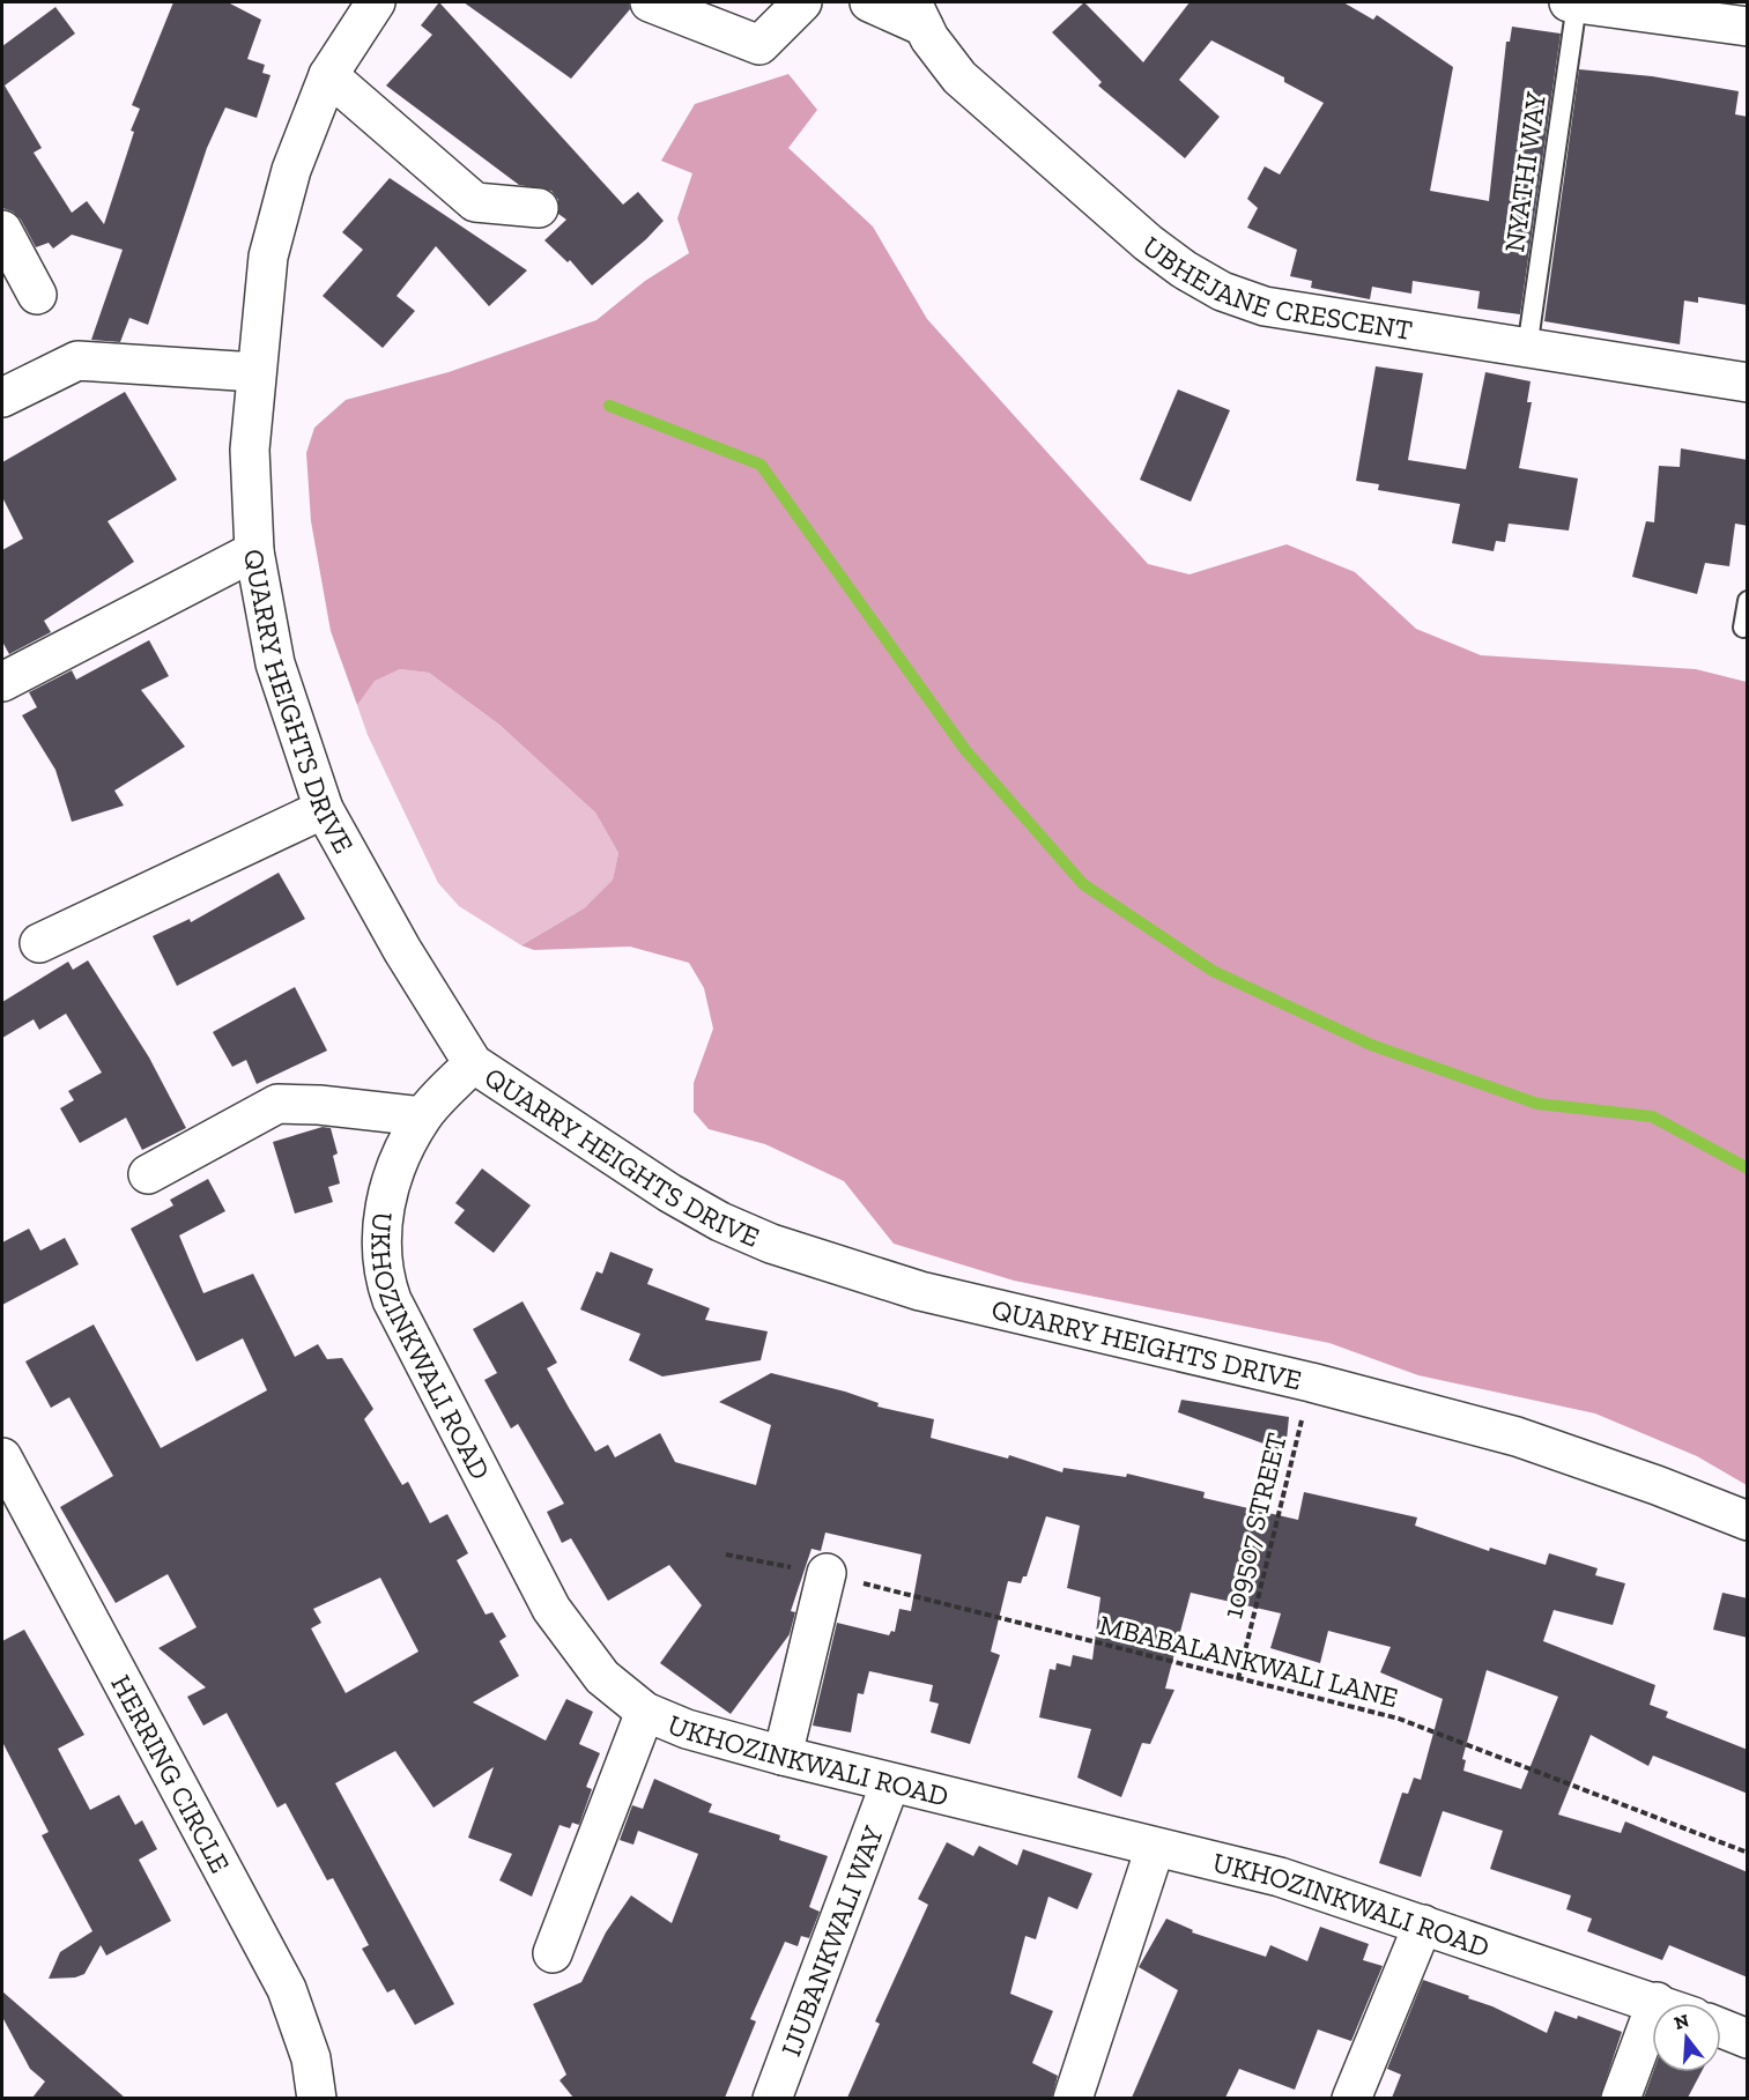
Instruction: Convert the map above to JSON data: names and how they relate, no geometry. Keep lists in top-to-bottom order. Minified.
{"streets":{"street":["UBHEJANE CRESCENT","QUARRY HEIGHTS DRIVE","UKHOZINKWALI ROAD","HERRING CIRCLE","IJUBANKWALI WAY"],"lane":["NYATHI WAY"],"path":["109507 STREET","MBABALANKWALI LANE"]},"crossings":[["NYATHI WAY","UBHEJANE CRESCENT"],["QUARRY HEIGHTS DRIVE","UKHOZINKWALI ROAD"],["QUARRY HEIGHTS DRIVE","109507 STREET"],["UKHOZINKWALI ROAD","IJUBANKWALI WAY"],["109507 STREET","MBABALANKWALI LANE"]],"north":"top"}
